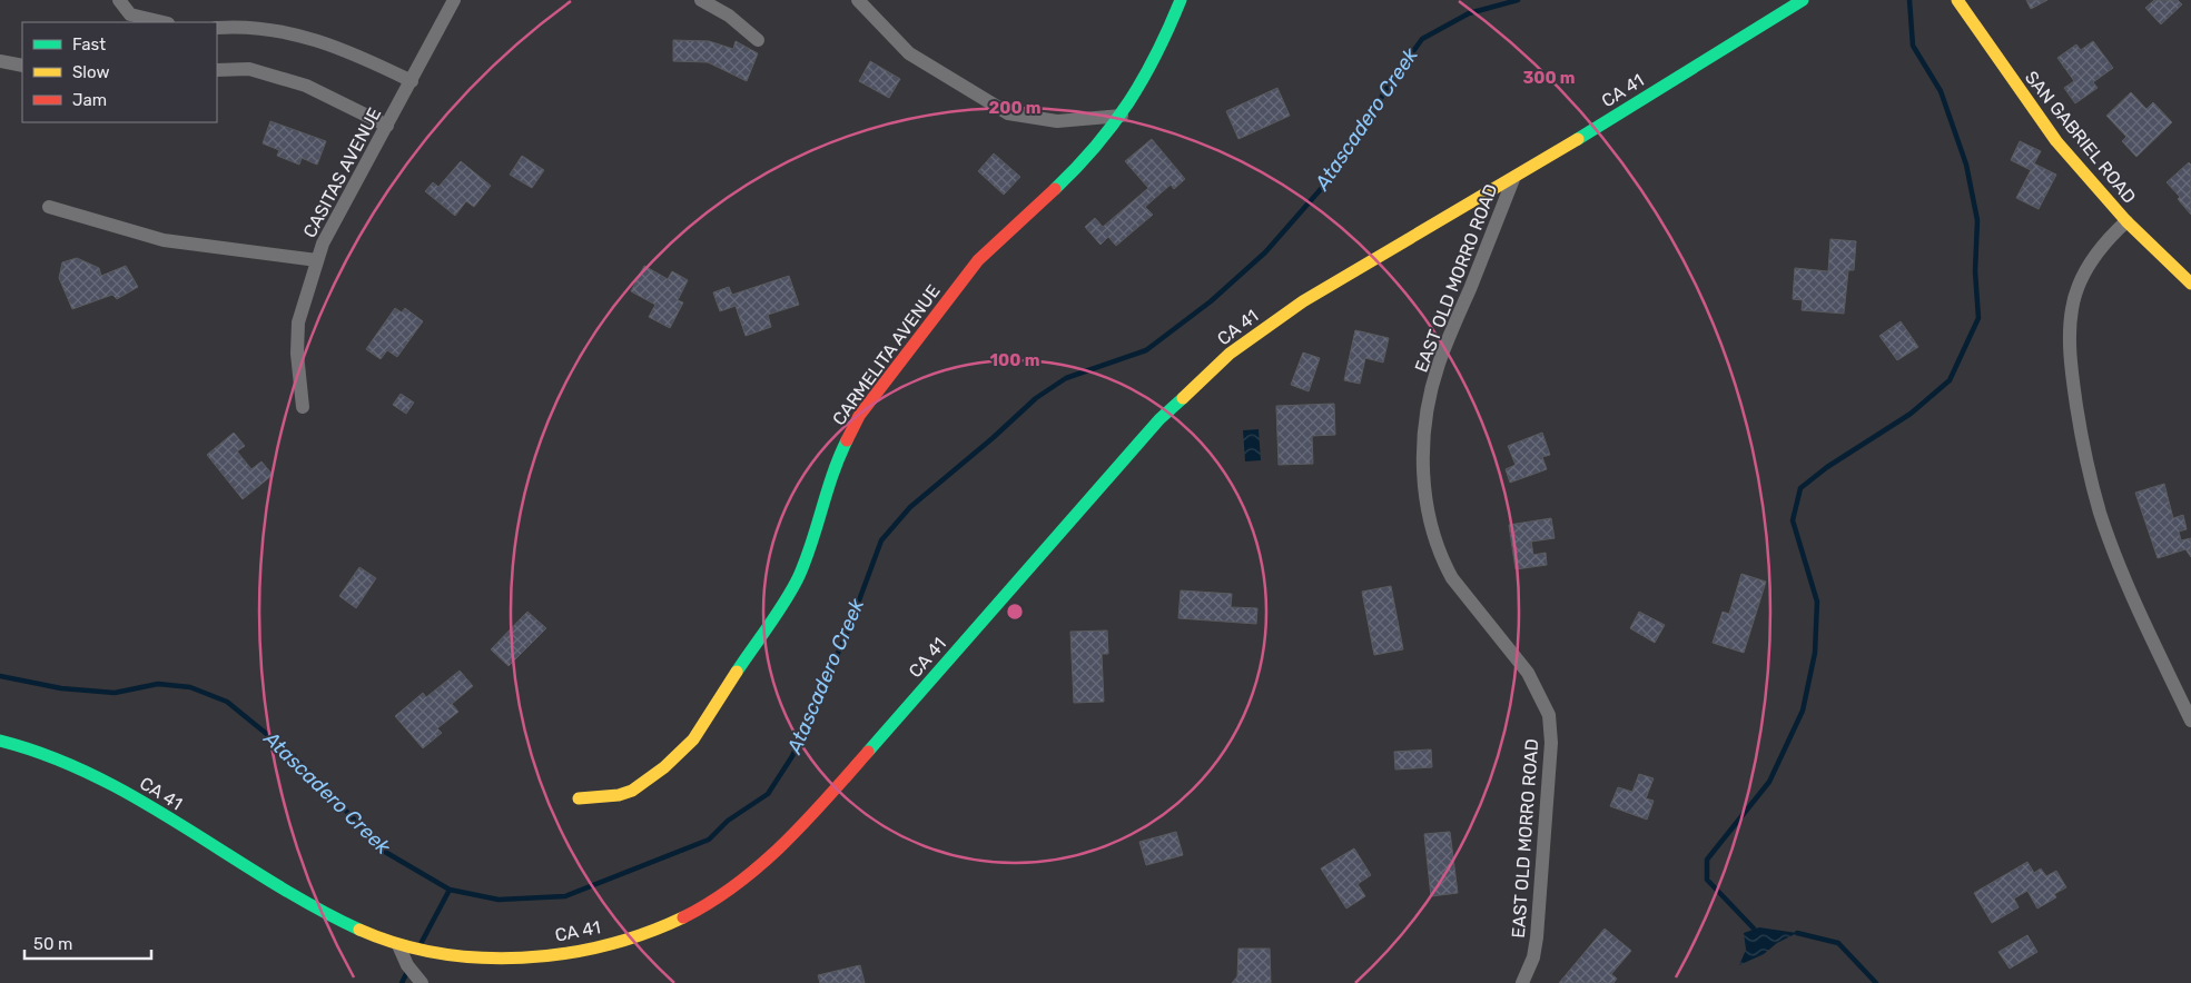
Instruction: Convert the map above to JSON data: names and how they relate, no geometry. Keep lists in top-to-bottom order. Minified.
{"streets":{"main road":["CA 41","SAN GABRIEL ROAD","CARMELITA AVENUE"],"street":["CASITAS AVENUE","EAST OLD MORRO ROAD"]},"crossings":[["CA 41","EAST OLD MORRO ROAD"]],"water":["Atascadero Creek"],"legend":["Fast","Slow","Jam"],"scale_bar":"50 m","rings":["300 m","200 m","100 m"]}
